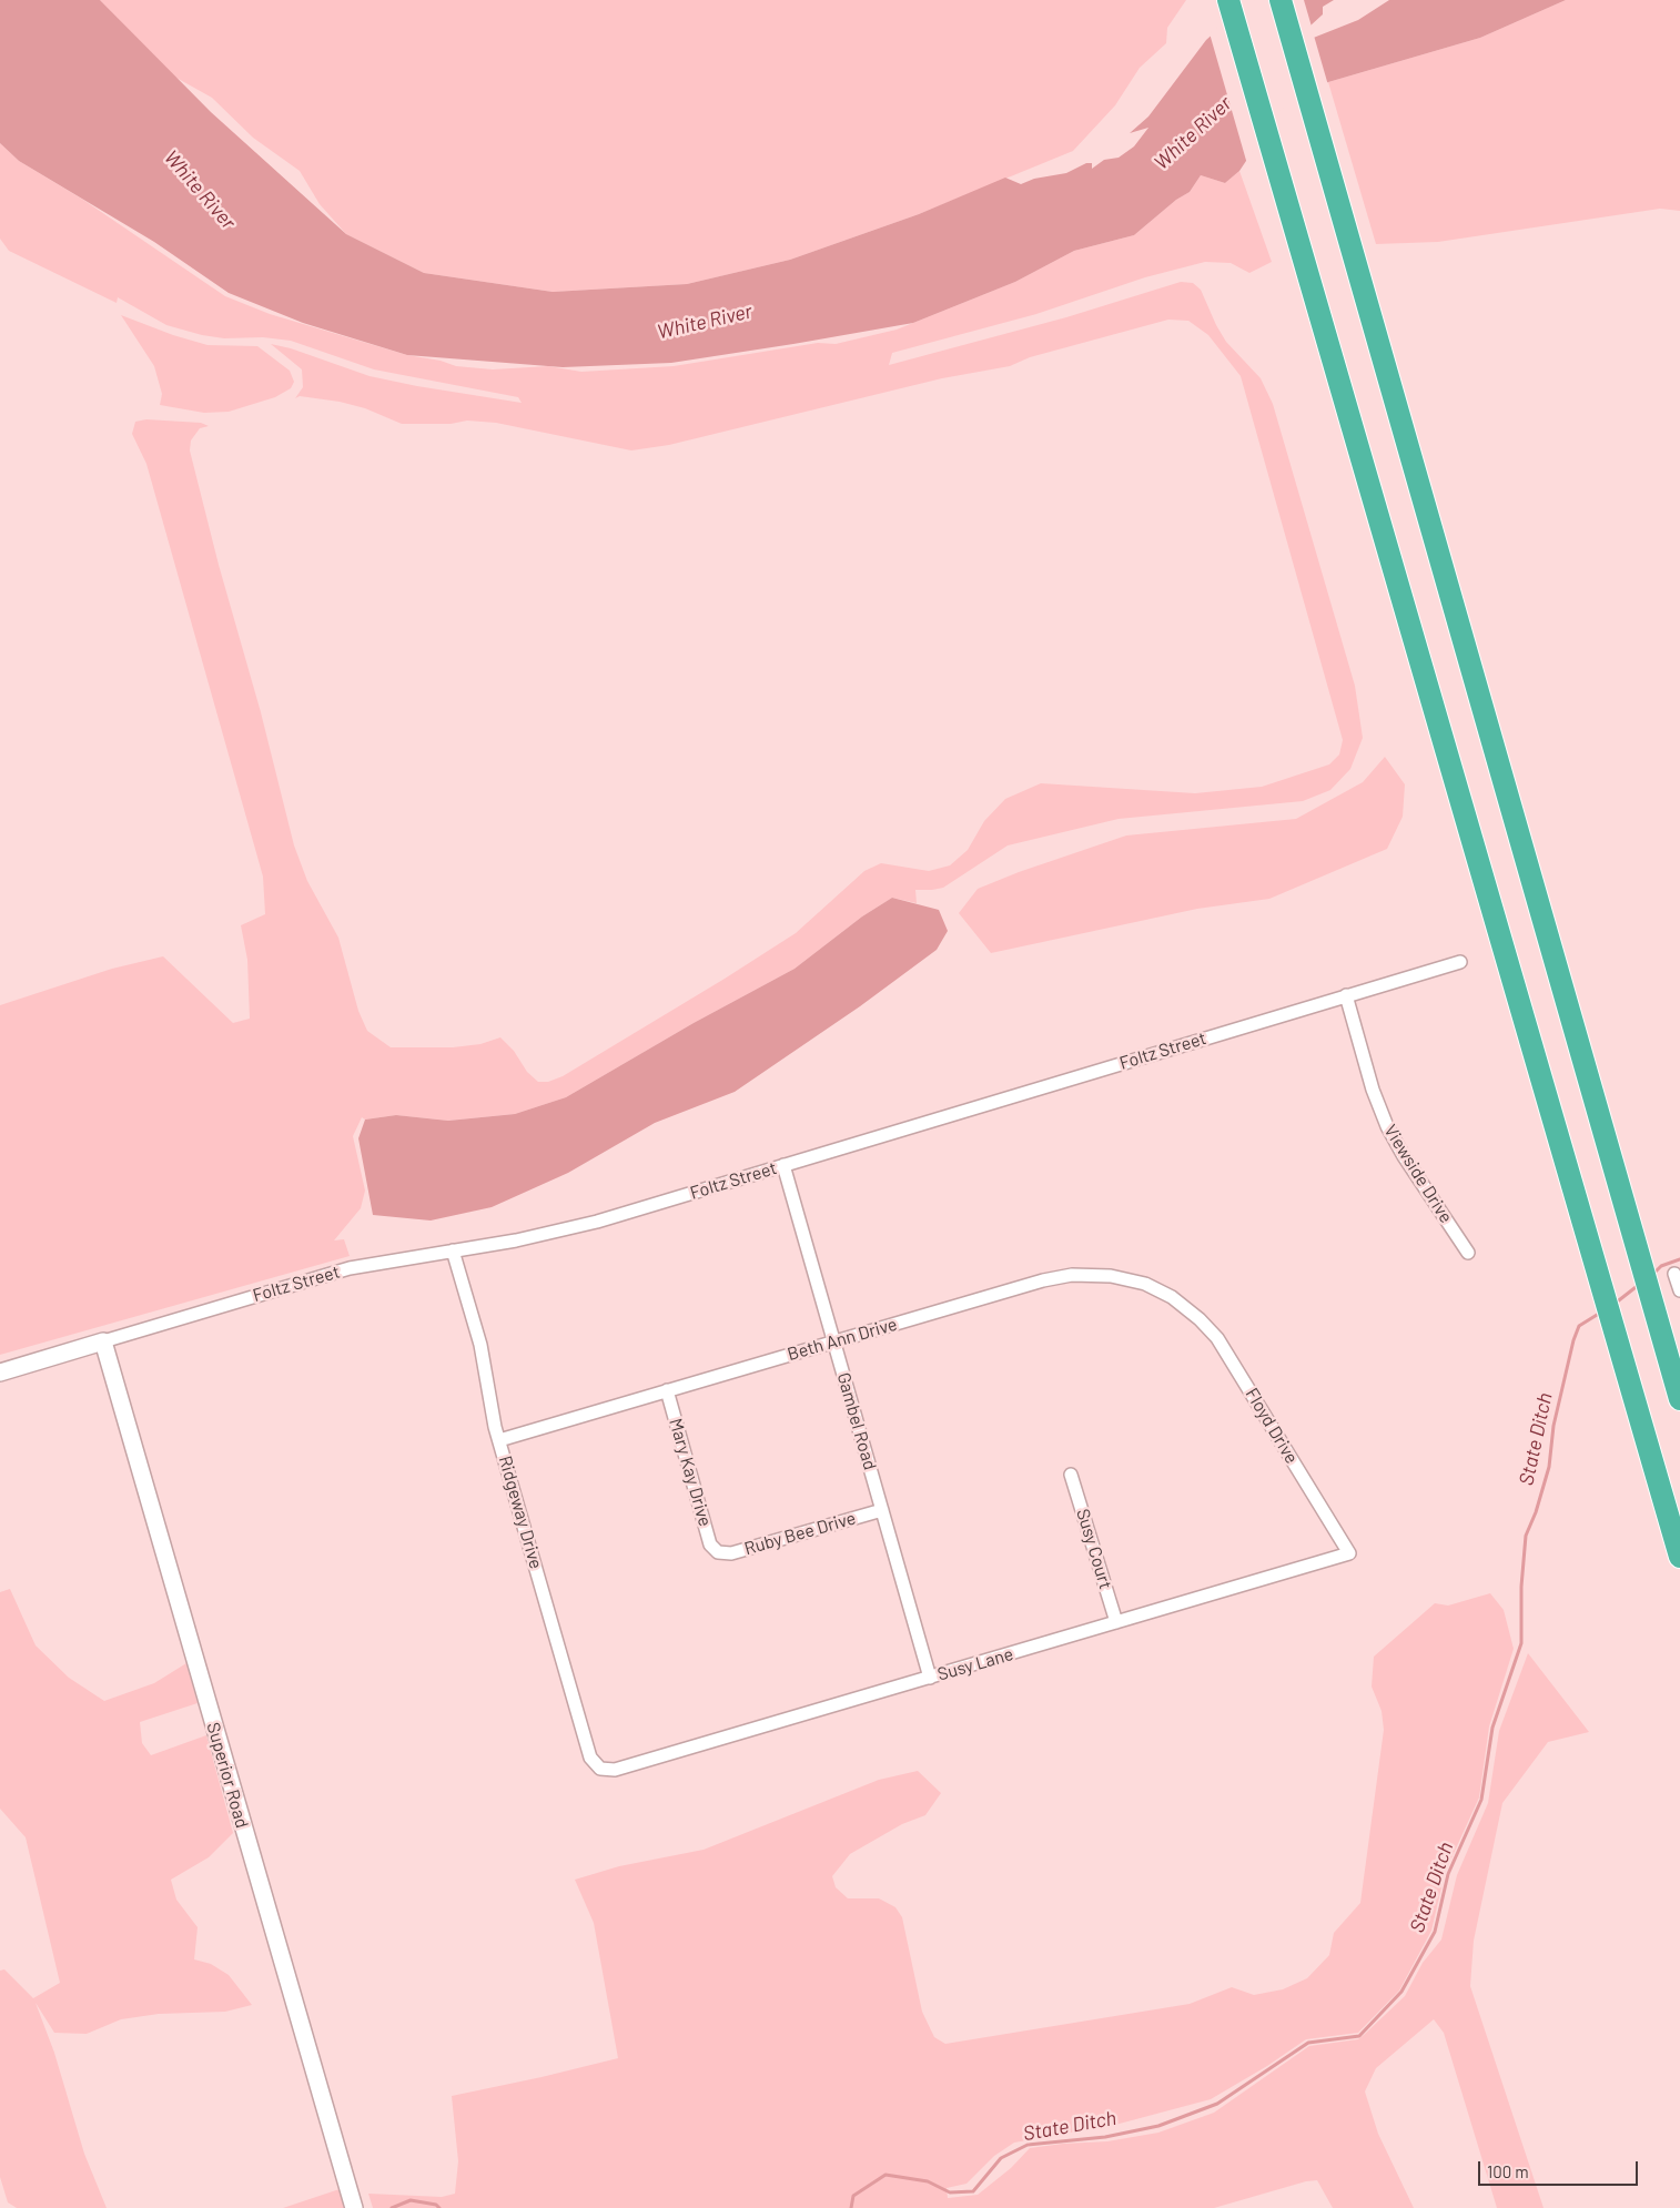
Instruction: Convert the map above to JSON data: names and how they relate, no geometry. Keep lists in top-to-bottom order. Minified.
{"streets":{"street":["Foltz Street","Viewside Drive","Beth Ann Drive","Gambel Road","Floyd Drive","Mary Kay Drive","Ridgeway Drive","Ruby Bee Drive","Susy Court","Susy Lane","Superior Road"]},"crossings":[["Foltz Street","Viewside Drive"],["Foltz Street","Gambel Road"],["Foltz Street","Ridgeway Drive"],["Foltz Street","Superior Road"],["Beth Ann Drive","Gambel Road"],["Beth Ann Drive","Floyd Drive"],["Beth Ann Drive","Mary Kay Drive"],["Beth Ann Drive","Ridgeway Drive"],["Gambel Road","Ruby Bee Drive"],["Gambel Road","Susy Lane"],["Floyd Drive","Susy Lane"],["Mary Kay Drive","Ruby Bee Drive"],["Ridgeway Drive","Susy Lane"],["Susy Court","Susy Lane"]],"water":["White River","State Ditch"],"scale_bar":"100 m"}
